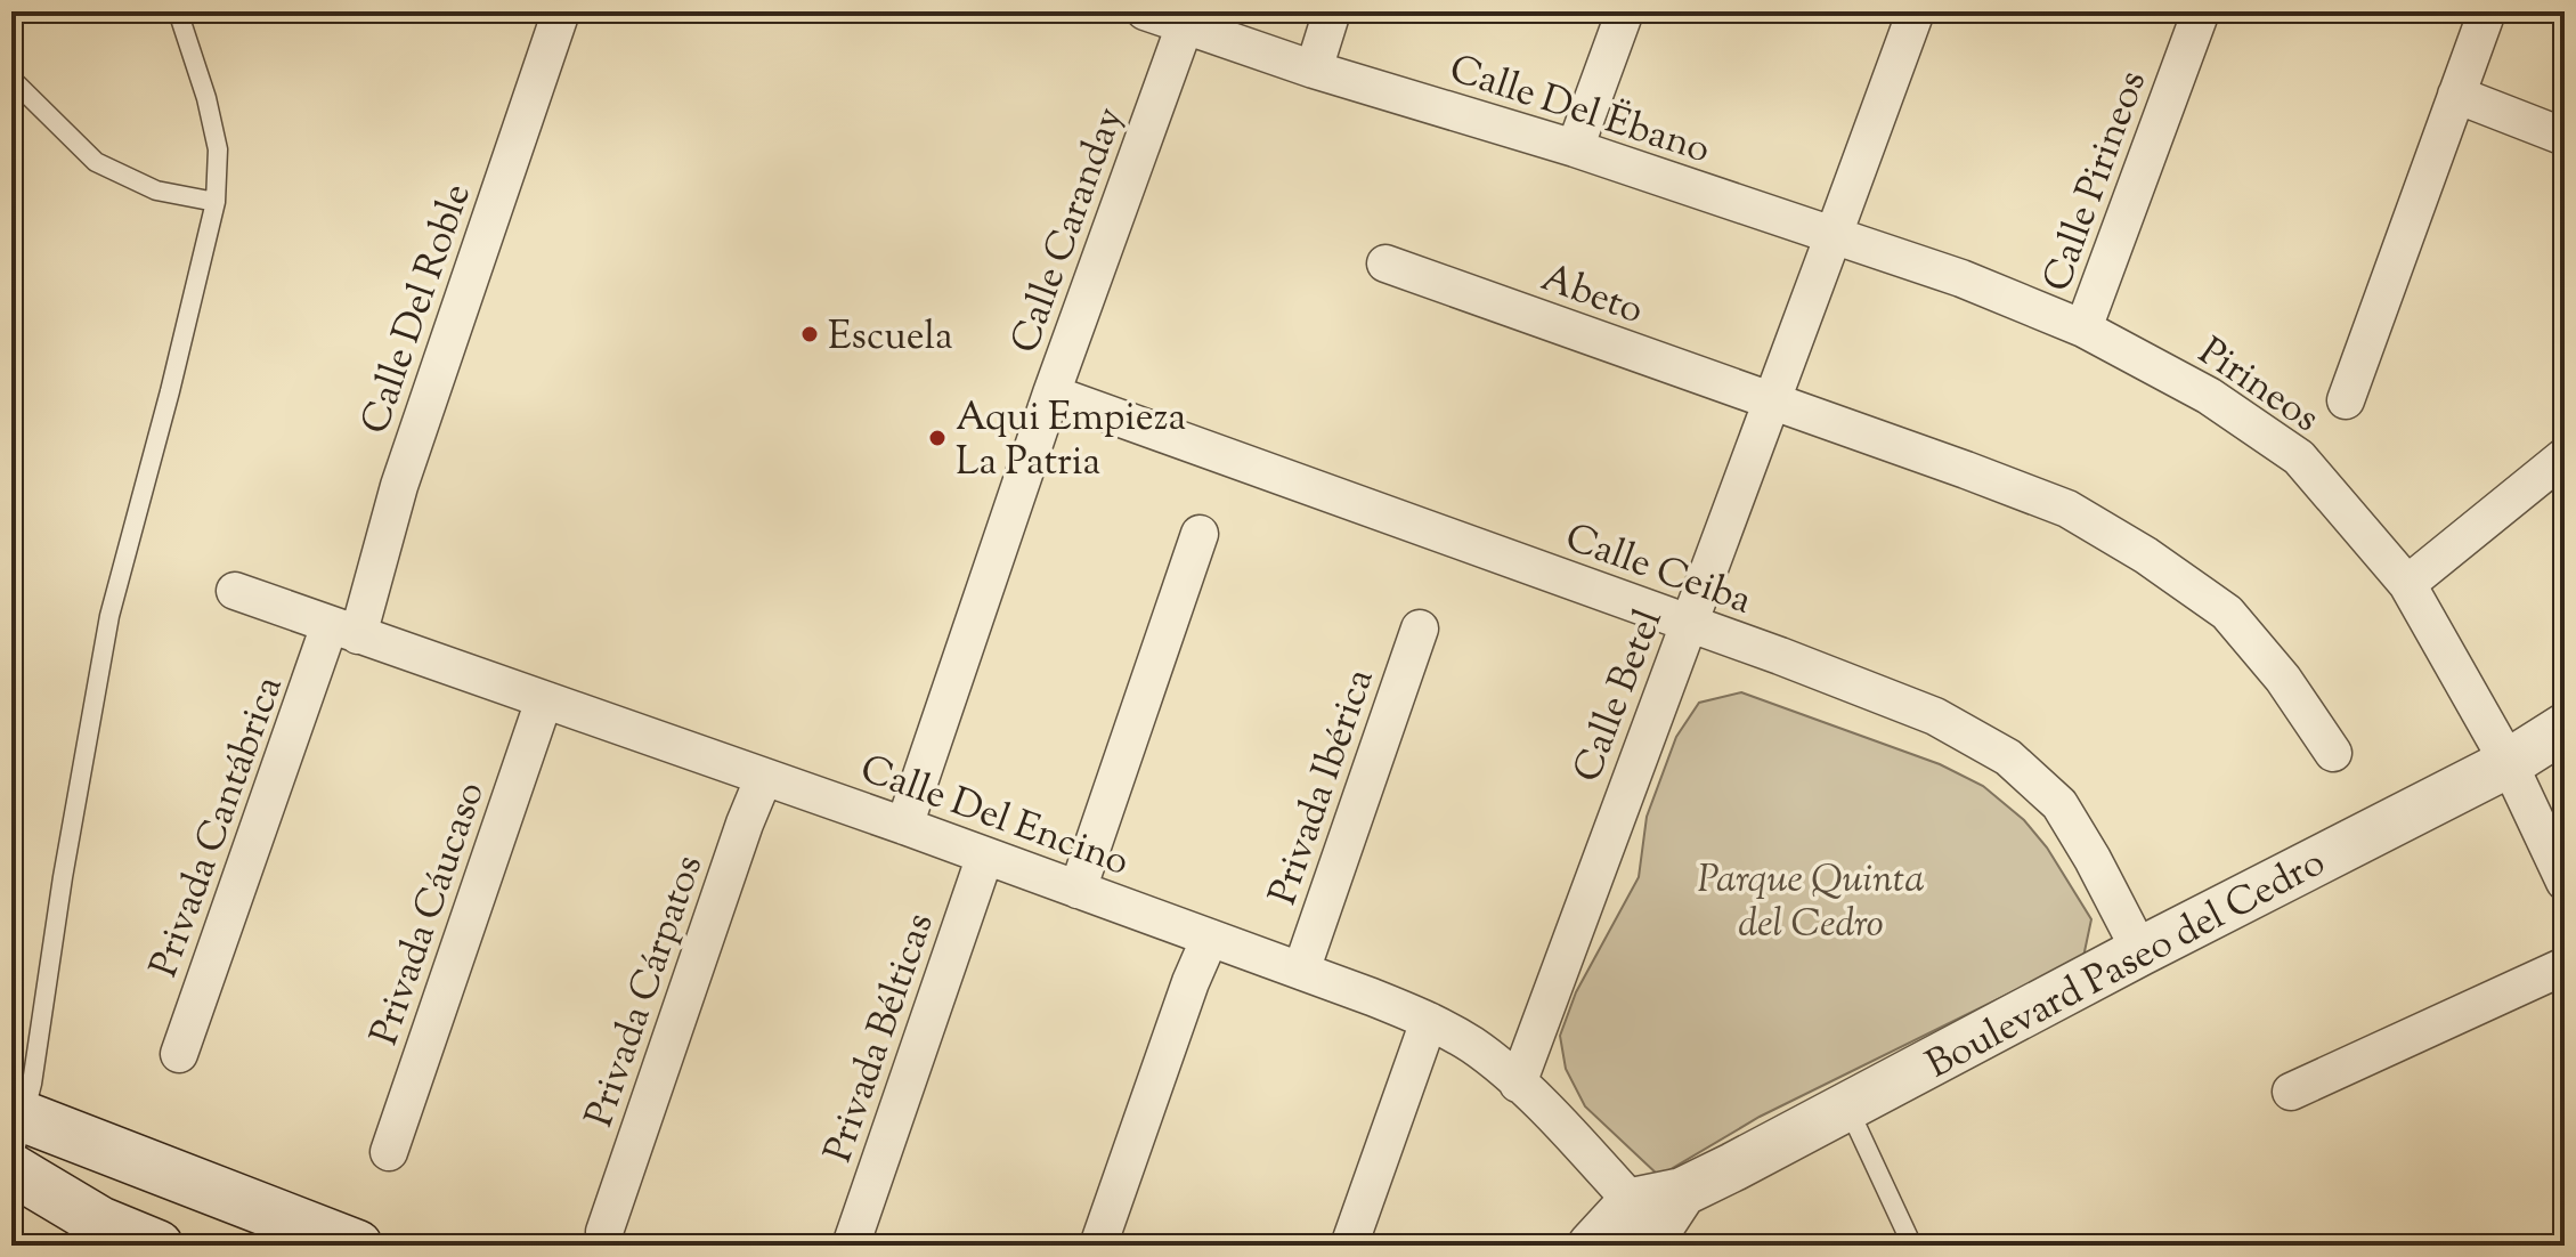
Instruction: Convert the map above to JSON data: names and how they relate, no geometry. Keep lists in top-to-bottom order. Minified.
{"streets":{"street":["Calle Del Ëbano","Calle Pirineos","Calle Caranday","Abeto","Calle Del Roble","Pirineos","Calle Ceiba","Calle Betel","Privada Ibérica","Calle Del Encino","Privada Cantábrica","Privada Cáucaso","Boulevard Paseo del Cedro","Privada Cárpatos","Privada Bélticas"]},"crossings":[["Calle Del Ëbano","Calle Caranday"],["Calle Del Ëbano","Pirineos"],["Calle Del Ëbano","Calle Betel"],["Calle Pirineos","Pirineos"],["Calle Caranday","Calle Ceiba"],["Calle Caranday","Calle Del Encino"],["Abeto","Calle Betel"],["Calle Del Roble","Calle Del Encino"],["Calle Del Roble","Privada Cantábrica"],["Pirineos","Calle Betel"],["Pirineos","Boulevard Paseo del Cedro"],["Calle Ceiba","Calle Betel"],["Calle Ceiba","Boulevard Paseo del Cedro"],["Calle Betel","Calle Del Encino"],["Privada Ibérica","Calle Del Encino"],["Calle Del Encino","Privada Cantábrica"],["Calle Del Encino","Privada Cáucaso"],["Calle Del Encino","Boulevard Paseo del Cedro"],["Calle Del Encino","Privada Cárpatos"],["Calle Del Encino","Privada Bélticas"]],"parks":["Parque Quinta del Cedro"],"places":["Escuela","Aqui Empieza La Patria"]}
